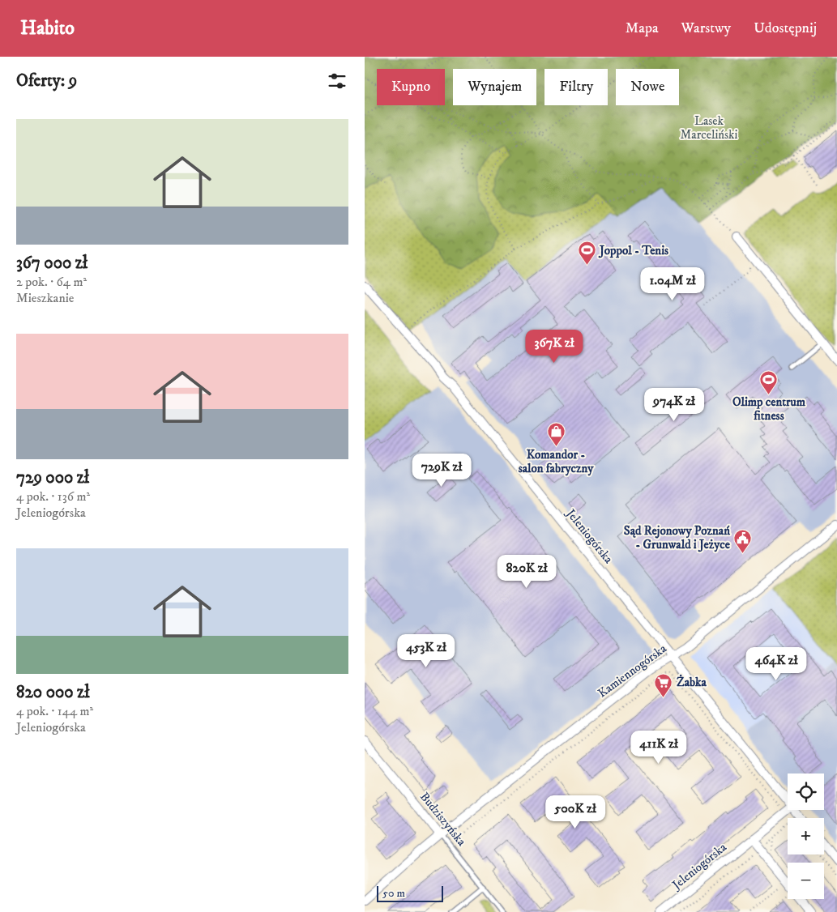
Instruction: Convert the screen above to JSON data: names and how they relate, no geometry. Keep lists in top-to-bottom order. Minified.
{"streets":{"street":["Jeleniogórska","Kamiennogórska","Budziszyńska"]},"crossings":[["Jeleniogórska","Kamiennogórska"],["Kamiennogórska","Budziszyńska"]],"parks":["Lasek Marceliński"],"places":{"sports":["Joppol - Tenis","Olimp centrum fitness"],"shop":["Komandor - salon fabryczny"],"public building":["Sąd Rejonowy Poznań - Grunwald i Jeżyce"],"supermarket":["Żabka"]},"scale_bar":"50 m","page":{"header":"Habito","nav":["Mapa","Warstwy","Udostępnij"],"heading":"Oferty: 9","chip":["Kupno","Wynajem","Filtry","Nowe"],"list":[{"name":"367 000 zł","note":"2 pok. · 64 m² · Mieszkanie"},{"name":"729 000 zł","note":"4 pok. · 136 m² · Jeleniogórska"},{"name":"820 000 zł","note":"4 pok. · 144 m² · Jeleniogórska"}],"price":["1.04M zł","367K zł","974K zł","729K zł","820K zł","453K zł","464K zł","411K zł","500K zł"],"map_buttons":["+","−"],"scale":"50 m"}}
